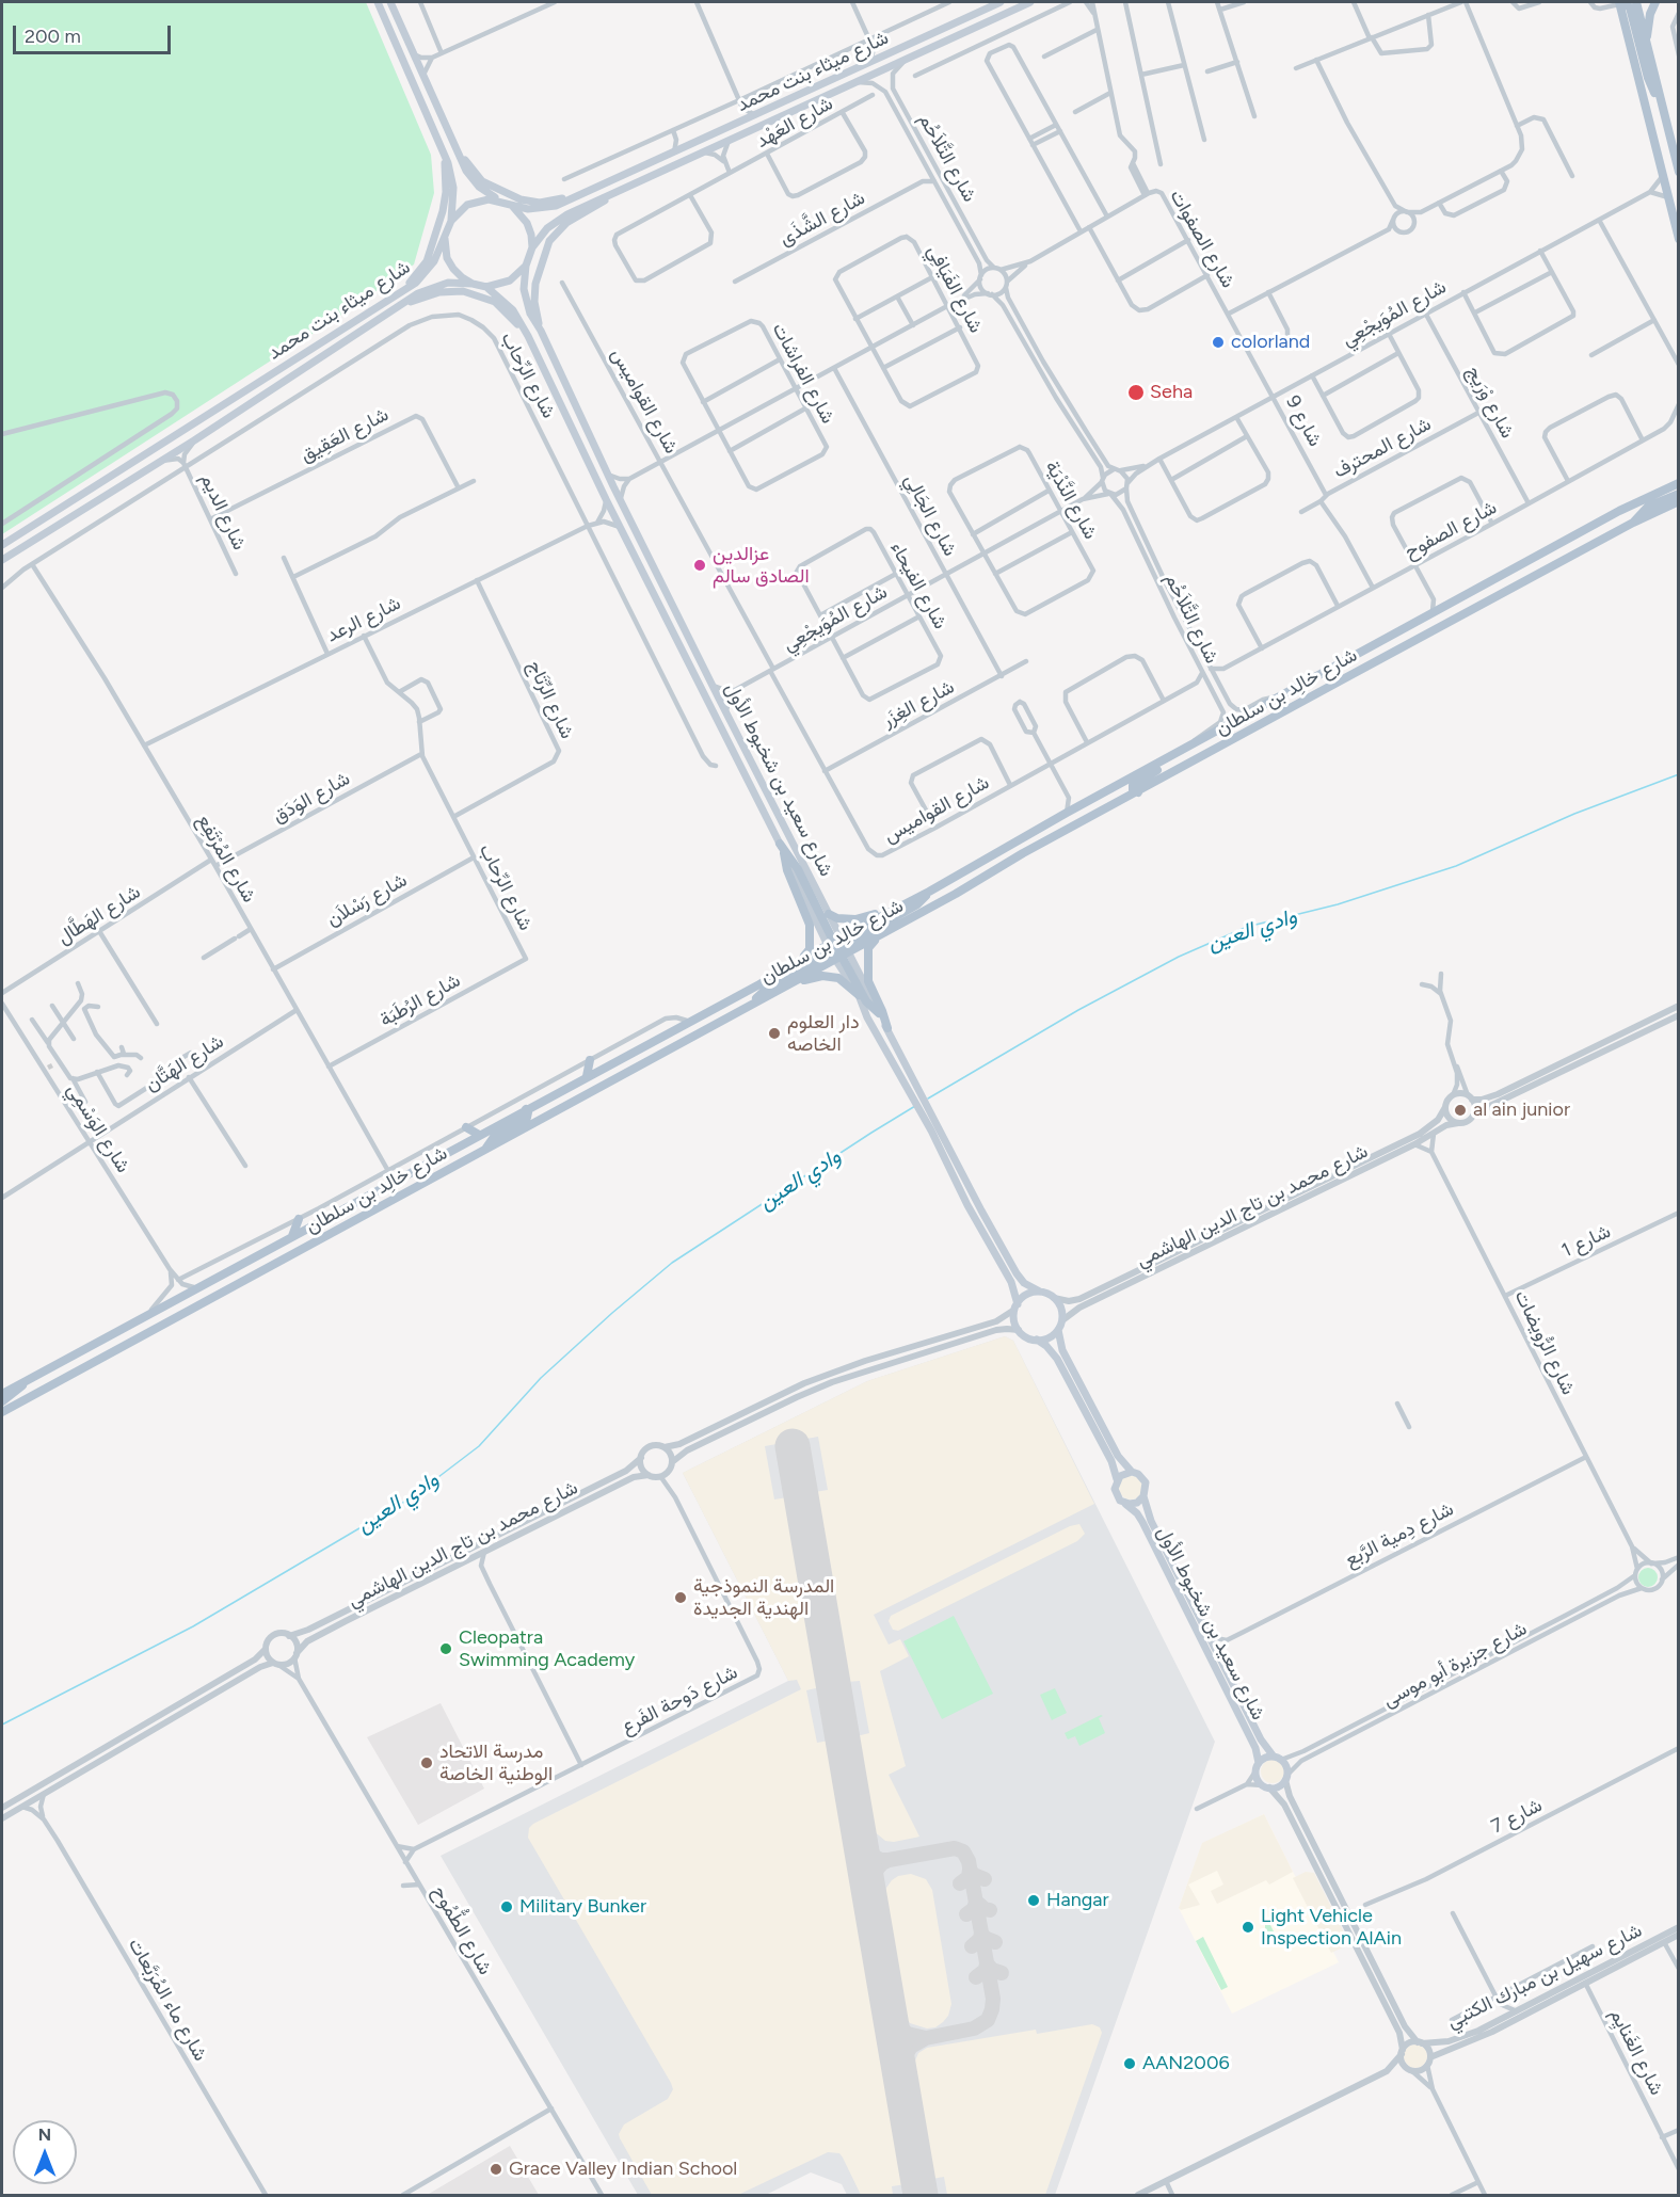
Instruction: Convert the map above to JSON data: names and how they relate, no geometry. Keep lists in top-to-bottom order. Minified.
{"streets":{"main road":["شارع ميثاء بنت محمد","شارع خالِد بن سلطان","شارع سعيد بن شخبوط الأول"],"street":["شارع العَهْد","شارع التَّلاَحُم","شارع الشَّذَى","شارع الصفوات","شارع الفَيَافِي","شارع المُوَيجْعِي","شارع الفراشات","شارع الرِّحاب","شارع القواميس","شارع وْرَيج","شارع 9","شارع العَقِيق","شارع المحترف","شارع النَّدْيَة","شارع الديم","شارع الجَالِي","شارع الصفوح","شارع الفيحاء","شارع الرعد","شارع الرِّتَاج","شارع الغِزَر","شارع الوَدَق","شارع المُرْتَفِع","شارع رَسْلاَن","شارع الهَطَّال","شارع الرُطَبَة","شارع الهَتَّان","شارع الوَسْمِي","شارع محمد بن تاج الدين الهاشمي","شارع 1","شارع الرُّويضات","شارع دِمية الرَّبع","شارع جزيرة أبو موسى","شارع دَوحة الفَرع","شارع 7","شارع الطُّمُوح","شارع سهيل بن مبارك الكتبي","شارع ماء المُرَبَّعات","شارع الغَنايِم"]},"crossings":[["شارع ميثاء بنت محمد","شارع العَهْد"],["شارع ميثاء بنت محمد","شارع التَّلاَحُم"],["شارع ميثاء بنت محمد","شارع الديم"],["شارع ميثاء بنت محمد","شارع سعيد بن شخبوط الأول"],["شارع التَّلاَحُم","شارع الشَّذَى"],["شارع التَّلاَحُم","شارع الصفوات"],["شارع التَّلاَحُم","شارع المُوَيجْعِي"],["شارع التَّلاَحُم","شارع الصفوح"],["شارع التَّلاَحُم","شارع خالِد بن سلطان"],["شارع الصفوات","شارع المُوَيجْعِي"],["شارع الصفوات","شارع 9"],["شارع المُوَيجْعِي","شارع القواميس"],["شارع المُوَيجْعِي","شارع وْرَيج"],["شارع المُوَيجْعِي","شارع 9"],["شارع المُوَيجْعِي","شارع النَّدْيَة"],["شارع المُوَيجْعِي","شارع الجَالِي"],["شارع المُوَيجْعِي","شارع الفيحاء"],["شارع الرِّحاب","شارع الديم"],["شارع الرِّحاب","شارع الرعد"],["شارع الرِّحاب","شارع الرِّتَاج"],["شارع الرِّحاب","شارع الوَدَق"],["شارع الرِّحاب","شارع المُرْتَفِع"],["شارع الرِّحاب","شارع رَسْلاَن"],["شارع الرِّحاب","شارع الرُطَبَة"],["شارع القواميس","شارع الغِزَر"],["شارع وْرَيج","شارع المحترف"],["شارع وْرَيج","شارع الصفوح"],["شارع 9","شارع المحترف"],["شارع العَقِيق","شارع الديم"],["شارع الجَالِي","شارع الغِزَر"],["شارع الرعد","شارع الرِّتَاج"],["شارع الرعد","شارع المُرْتَفِع"],["شارع خالِد بن سلطان","شارع سعيد بن شخبوط الأول"],["شارع خالِد بن سلطان","شارع الوَسْمِي"],["شارع سعيد بن شخبوط الأول","شارع محمد بن تاج الدين الهاشمي"],["شارع سعيد بن شخبوط الأول","شارع جزيرة أبو موسى"],["شارع الوَدَق","شارع المُرْتَفِع"],["شارع المُرْتَفِع","شارع رَسْلاَن"],["شارع المُرْتَفِع","شارع الهَطَّال"],["شارع المُرْتَفِع","شارع الرُطَبَة"],["شارع المُرْتَفِع","شارع الهَتَّان"],["شارع الهَتَّان","شارع الوَسْمِي"],["شارع محمد بن تاج الدين الهاشمي","شارع دَوحة الفَرع"],["شارع محمد بن تاج الدين الهاشمي","شارع الطُّمُوح"],["شارع 1","شارع الرُّويضات"],["شارع الرُّويضات","شارع دِمية الرَّبع"],["شارع الرُّويضات","شارع جزيرة أبو موسى"],["شارع دَوحة الفَرع","شارع الطُّمُوح"],["شارع سهيل بن مبارك الكتبي","شارع الغَنايِم"]],"water":["وادي العين"],"places":["colorland","Seha","عزالدين الصادق سالم","دار العلوم الخاصه","al ain junior","المدرسة النموذجية الهندية الجديدة","Cleopatra Swimming Academy","مدرسة الاتحاد الوطنية الخاصة","Hangar","Military Bunker","Light Vehicle Inspection AlAin","AAN2006","Grace Valley Indian School"],"scale_bar":"200 m","north":"top"}
